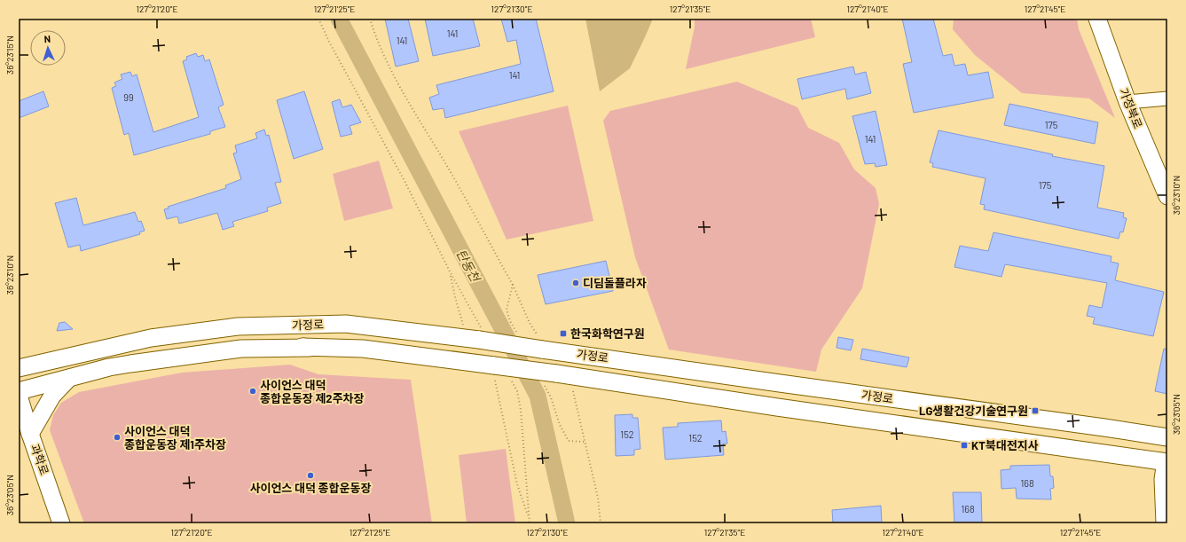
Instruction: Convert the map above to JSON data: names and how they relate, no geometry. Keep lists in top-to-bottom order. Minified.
{"streets":{"main road":["가정북로","가정로","과학로"]},"water":["탄동천"],"places":{"other":["디딤돌플라자","사이언스 대덕 종합운동장 제2주차장","사이언스 대덕 종합운동장 제1주차장","사이언스 대덕 종합운동장"],"transit":["한국화학연구원","LG생활건강기술연구원","KT북대전지사"]},"house_numbers":["141","141","141","99","175","141","175","152","152","168","168"],"north":"top","coordinates":["127°21'20\"E","127°21'25\"E","127°21'30\"E","127°21'35\"E","127°21'40\"E","127°21'45\"E","36°23'15\"N","36°23'10\"N","36°23'05\"N"]}
